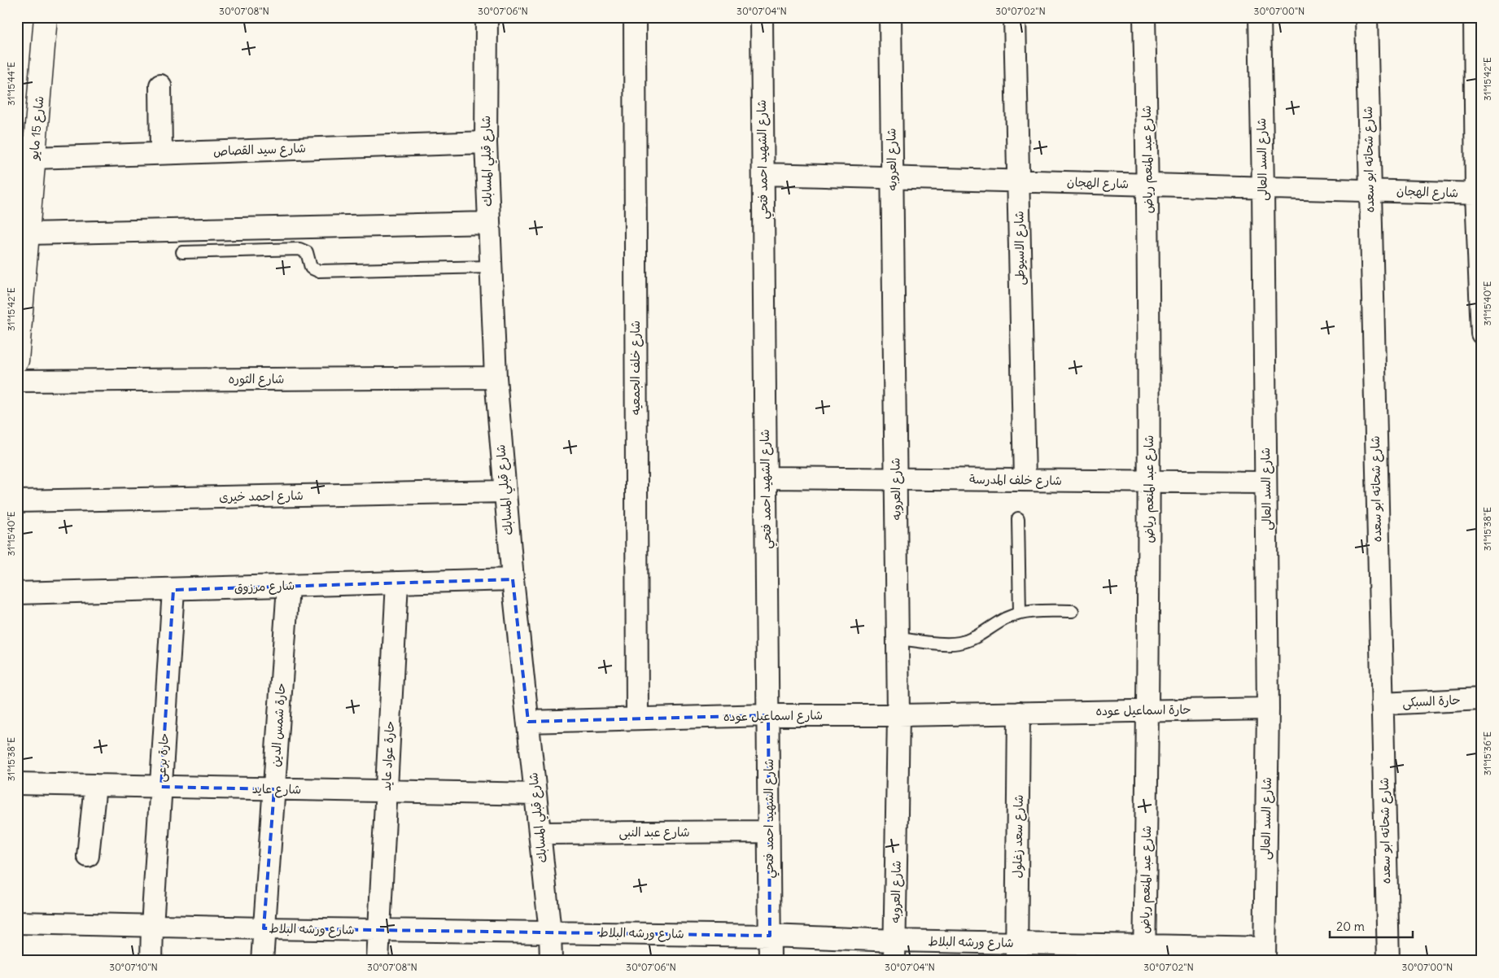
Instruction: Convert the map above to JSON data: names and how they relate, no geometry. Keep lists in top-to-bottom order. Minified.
{"streets":{"main road":["شارع 15 مايو"],"street":["شارع سيد القصاص","شارع الشهيد احمد فتحي","شارع العروبه","شارع عبد المنعم رياض","شارع السد العالى","شارع شحاته ابو سعده","شارع قبلي المسابك","شارع الهجان","شارع الاسيوطى","شارع خلف الجمعيه","شارع الثوره","شارع خلف المدرسة","شارع احمد خيرى","شارع مرزوق","حارة السبكى","حارة اسماعيل عوده","شارع اسماعيل عوده","حارة شمس الدين","حارة عواد عايد","حارة برعى","شارع عايد","شارع عبد النبى","شارع سعد زغلول","شارع ورشه البلاط"]},"crossings":[["شارع 15 مايو","شارع سيد القصاص"],["شارع سيد القصاص","شارع قبلي المسابك"],["شارع الشهيد احمد فتحي","شارع الهجان"],["شارع الشهيد احمد فتحي","شارع خلف المدرسة"],["شارع الشهيد احمد فتحي","شارع اسماعيل عوده"],["شارع الشهيد احمد فتحي","شارع عبد النبى"],["شارع الشهيد احمد فتحي","شارع ورشه البلاط"],["شارع العروبه","شارع الهجان"],["شارع العروبه","شارع خلف المدرسة"],["شارع العروبه","شارع اسماعيل عوده"],["شارع العروبه","شارع ورشه البلاط"],["شارع عبد المنعم رياض","شارع الهجان"],["شارع عبد المنعم رياض","شارع خلف المدرسة"],["شارع عبد المنعم رياض","حارة اسماعيل عوده"],["شارع عبد المنعم رياض","شارع ورشه البلاط"],["شارع السد العالى","شارع الهجان"],["شارع السد العالى","شارع خلف المدرسة"],["شارع السد العالى","حارة اسماعيل عوده"],["شارع السد العالى","شارع ورشه البلاط"],["شارع شحاته ابو سعده","شارع الهجان"],["شارع شحاته ابو سعده","حارة السبكى"],["شارع قبلي المسابك","شارع الثوره"],["شارع قبلي المسابك","شارع احمد خيرى"],["شارع قبلي المسابك","شارع مرزوق"],["شارع قبلي المسابك","شارع اسماعيل عوده"],["شارع قبلي المسابك","شارع عايد"],["شارع قبلي المسابك","شارع عبد النبى"],["شارع قبلي المسابك","شارع ورشه البلاط"],["شارع الهجان","شارع الاسيوطى"],["شارع الاسيوطى","شارع خلف المدرسة"],["شارع خلف الجمعيه","شارع اسماعيل عوده"],["شارع مرزوق","حارة شمس الدين"],["شارع مرزوق","حارة عواد عايد"],["شارع مرزوق","حارة برعى"],["حارة اسماعيل عوده","شارع اسماعيل عوده"],["حارة اسماعيل عوده","شارع سعد زغلول"],["شارع اسماعيل عوده","شارع سعد زغلول"],["حارة شمس الدين","شارع عايد"],["حارة شمس الدين","شارع ورشه البلاط"],["حارة عواد عايد","شارع عايد"],["حارة عواد عايد","شارع ورشه البلاط"],["حارة برعى","شارع عايد"],["حارة برعى","شارع ورشه البلاط"],["شارع سعد زغلول","شارع ورشه البلاط"]],"scale_bar":"20 m","coordinates":["30°07'08\"N","30°07'06\"N","30°07'04\"N","30°07'02\"N","30°07'00\"N","31°15'42\"E","31°15'44\"E","31°15'40\"E","31°15'38\"E","31°15'36\"E","30°07'10\"N"]}
